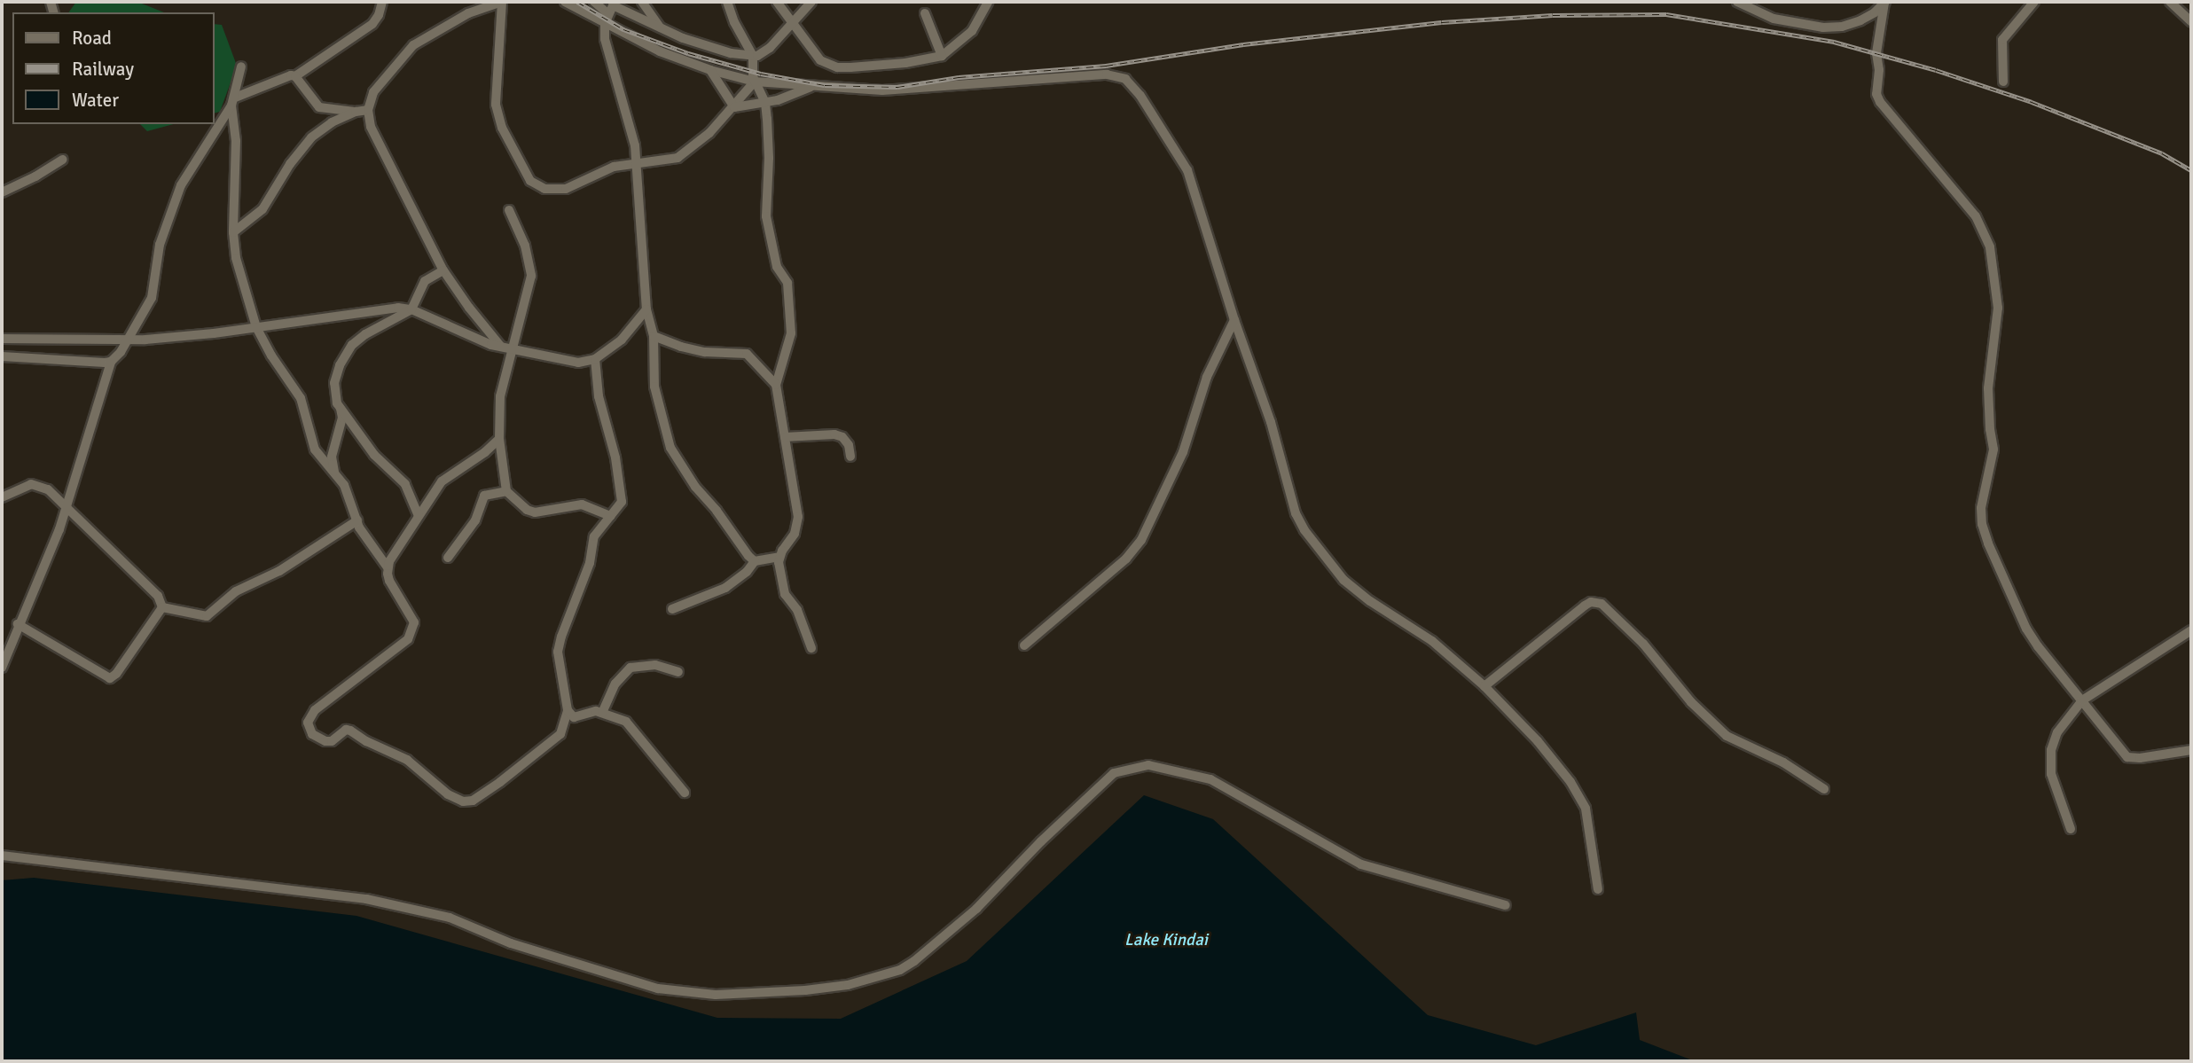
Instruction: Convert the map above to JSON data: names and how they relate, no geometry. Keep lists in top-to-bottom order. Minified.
{"water":["Lake Kindai"],"legend":["Road","Railway","Water"]}
